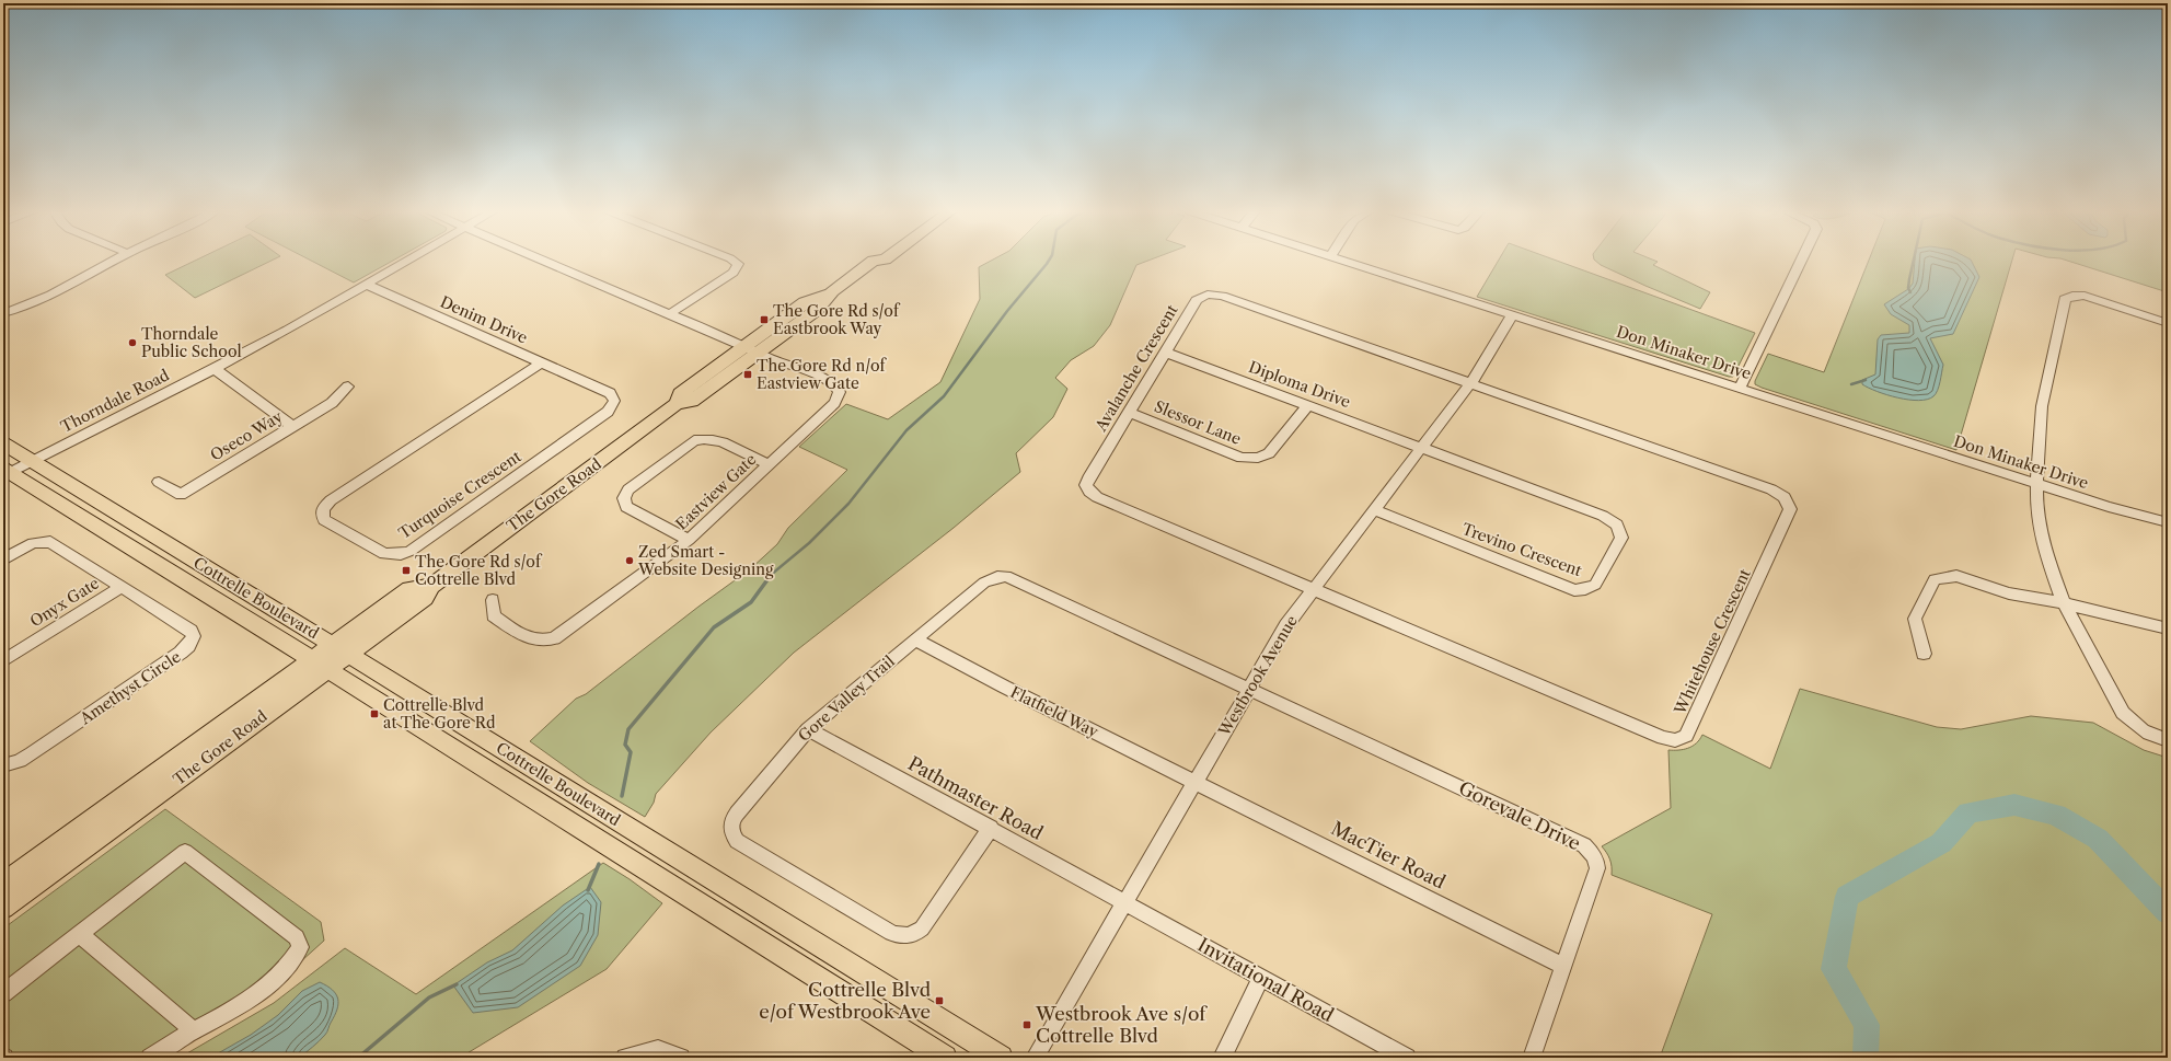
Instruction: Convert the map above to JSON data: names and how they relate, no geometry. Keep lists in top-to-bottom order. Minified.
{"streets":{"main road":["The Gore Road","Cottrelle Boulevard"],"street":["Denim Drive","Don Minaker Drive","Avalanche Crescent","Diploma Drive","Thorndale Road","Slessor Lane","Oseco Way","Eastview Gate","Turquoise Crescent","Trevino Crescent","Onyx Gate","Whitehouse Crescent","Westbrook Avenue","Amethyst Circle","Gore Valley Trail","Flatfield Way","Pathmaster Road","Gorevale Drive","MacTier Road","Invitational Road"]},"crossings":[["Denim Drive","Thorndale Road"],["Denim Drive","Turquoise Crescent"],["Don Minaker Drive","Westbrook Avenue"],["Avalanche Crescent","Diploma Drive"],["Avalanche Crescent","Slessor Lane"],["Avalanche Crescent","Whitehouse Crescent"],["Avalanche Crescent","Westbrook Avenue"],["Diploma Drive","Slessor Lane"],["Diploma Drive","Trevino Crescent"],["Diploma Drive","Westbrook Avenue"],["Thorndale Road","Cottrelle Boulevard"],["Eastview Gate","The Gore Road"],["The Gore Road","Cottrelle Boulevard"],["Trevino Crescent","Westbrook Avenue"],["Onyx Gate","Amethyst Circle"],["Whitehouse Crescent","Westbrook Avenue"],["Westbrook Avenue","Gore Valley Trail"],["Westbrook Avenue","Flatfield Way"],["Westbrook Avenue","Pathmaster Road"],["Westbrook Avenue","Gorevale Drive"],["Westbrook Avenue","MacTier Road"],["Westbrook Avenue","Invitational Road"],["Gore Valley Trail","Flatfield Way"],["Gore Valley Trail","Pathmaster Road"],["Gore Valley Trail","Gorevale Drive"],["Flatfield Way","MacTier Road"],["Pathmaster Road","Invitational Road"],["Gorevale Drive","MacTier Road"]],"places":{"transit":["The Gore Rd s/of Eastbrook Way","The Gore Rd n/of Eastview Gate","The Gore Rd s/of Cottrelle Blvd","Cottrelle Blvd at The Gore Rd","Cottrelle Blvd e/of Westbrook Ave","Westbrook Ave s/of Cottrelle Blvd"],"other":["Thorndale Public School","Zed Smart - Website Designing"]}}
